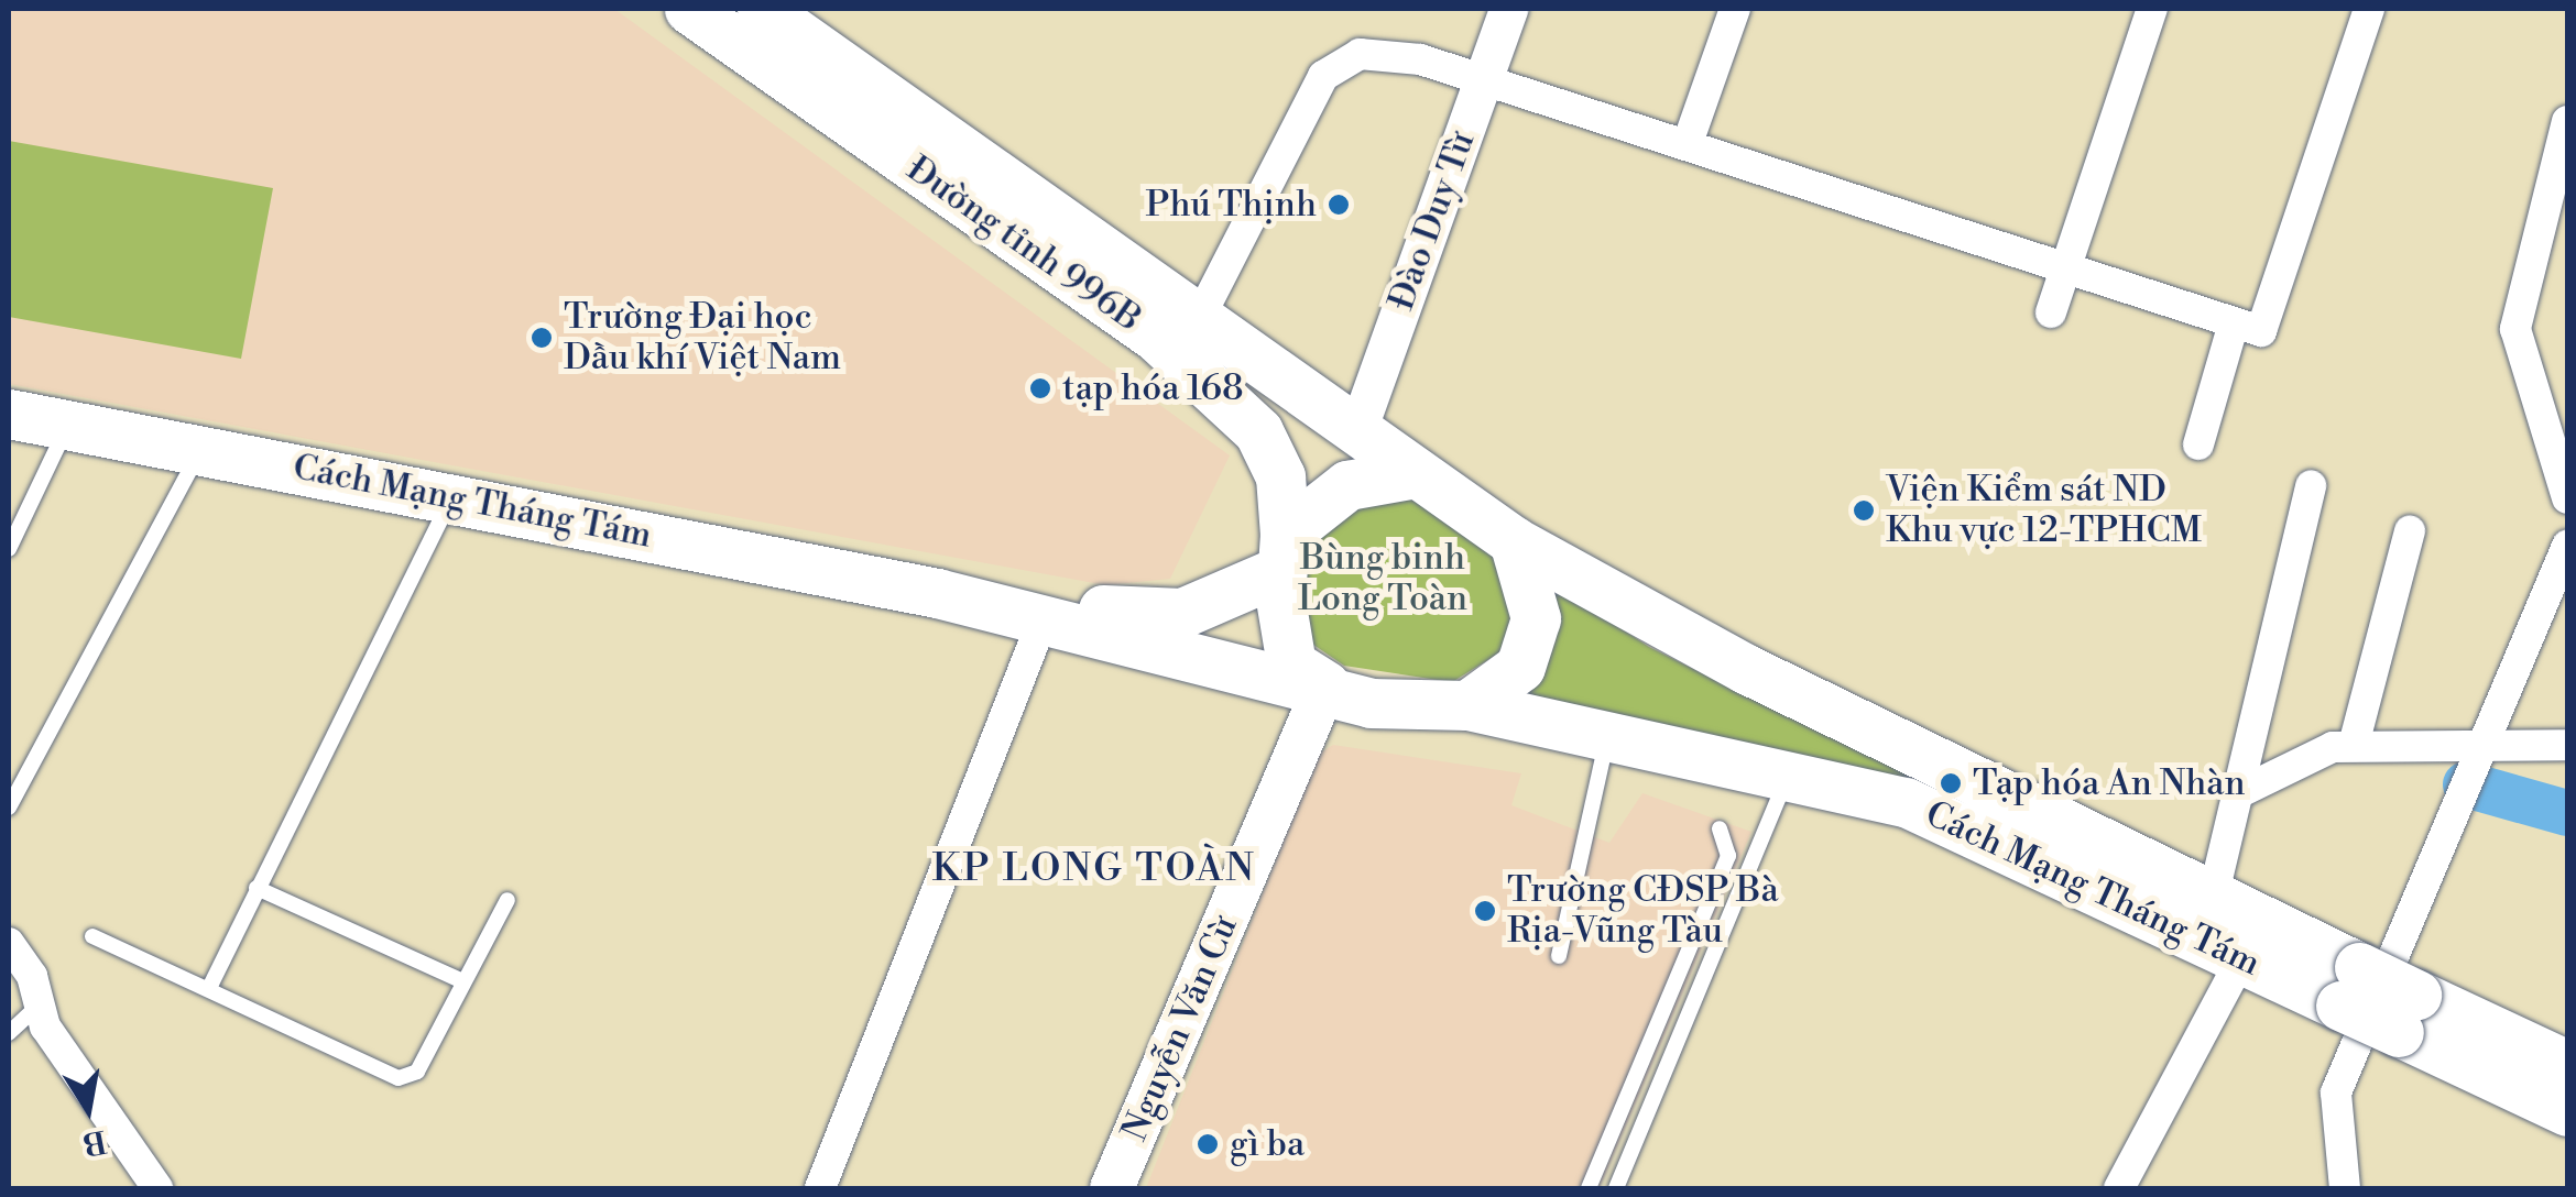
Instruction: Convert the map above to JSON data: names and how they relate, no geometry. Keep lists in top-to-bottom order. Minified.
{"streets":{"main road":["Đường tỉnh 996B","Cách Mạng Tháng Tám","Nguyễn Văn Cừ"],"street":["Đào Duy Từ"]},"crossings":[["Đào Duy Từ","Đường tỉnh 996B"],["Đường tỉnh 996B","Cách Mạng Tháng Tám"],["Đường tỉnh 996B","Nguyễn Văn Cừ"],["Cách Mạng Tháng Tám","Nguyễn Văn Cừ"]],"districts":["KP LONG TOÀN"],"parks":["Bùng binh Long Toàn"],"places":["Phú Thịnh","Trường Đại học Dầu khí Việt Nam","tạp hóa 168","Viện Kiểm sát ND Khu vực 12-TPHCM","Tạp hóa An Nhàn","Trường CĐSP Bà Rịa-Vũng Tàu","gì ba"],"north":"bottom"}
